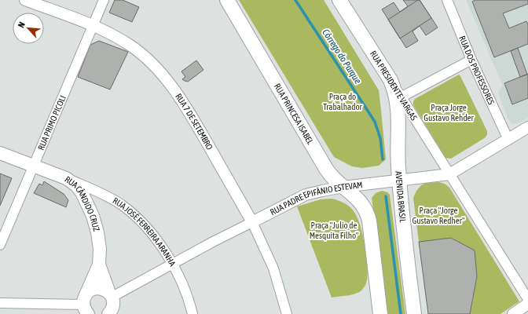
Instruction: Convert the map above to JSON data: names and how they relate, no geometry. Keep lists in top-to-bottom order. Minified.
{"streets":{"main road":["RUA PRESIDENTE VARGAS","RUA PRINCESA ISABEL","AVENIDA BRASIL","RUA CÂNDIDO CRUZ"],"street":["RUA DOS PROFESSORES","RUA 7 DE SETEMBRO","RUA PRIMO PICOLI","RUA PADRE EPIFÂNIO ESTEVAM","RUA JOSÉ FERREIRA ARANHA"]},"crossings":[["RUA DOS PROFESSORES","RUA PADRE EPIFÂNIO ESTEVAM"],["RUA PRESIDENTE VARGAS","AVENIDA BRASIL"],["RUA PRESIDENTE VARGAS","RUA PADRE EPIFÂNIO ESTEVAM"],["RUA PRINCESA ISABEL","RUA PADRE EPIFÂNIO ESTEVAM"],["RUA 7 DE SETEMBRO","RUA PRIMO PICOLI"],["RUA 7 DE SETEMBRO","RUA PADRE EPIFÂNIO ESTEVAM"],["RUA PRIMO PICOLI","RUA CÂNDIDO CRUZ"],["AVENIDA BRASIL","RUA PADRE EPIFÂNIO ESTEVAM"],["RUA PADRE EPIFÂNIO ESTEVAM","RUA JOSÉ FERREIRA ARANHA"],["RUA CÂNDIDO CRUZ","RUA JOSÉ FERREIRA ARANHA"]],"water":["Córrego do Parque"],"parks":["Praça do Trabalhador","Praça Jorge Gustavo Rehder","Praça \"Jorge Gustavo Redher\"","Praça \"Julio de Mesquita Filho\""],"north":"top left"}
